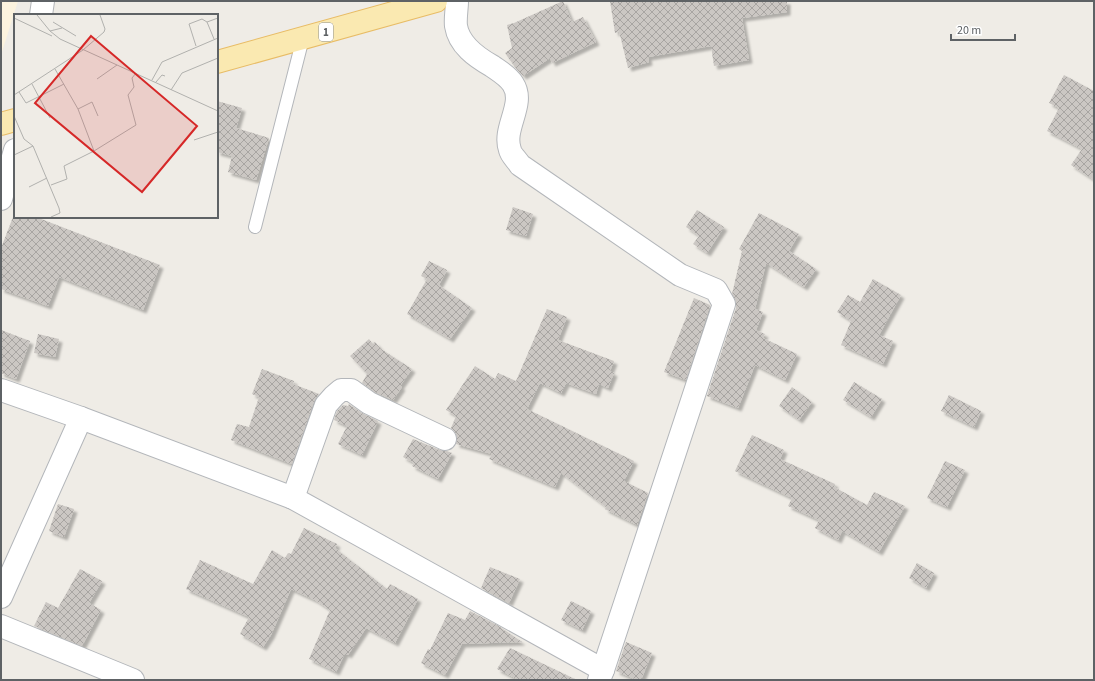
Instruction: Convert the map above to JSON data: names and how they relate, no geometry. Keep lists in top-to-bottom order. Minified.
{"streets":{"main road":["1"]},"scale_bar":"20 m"}
